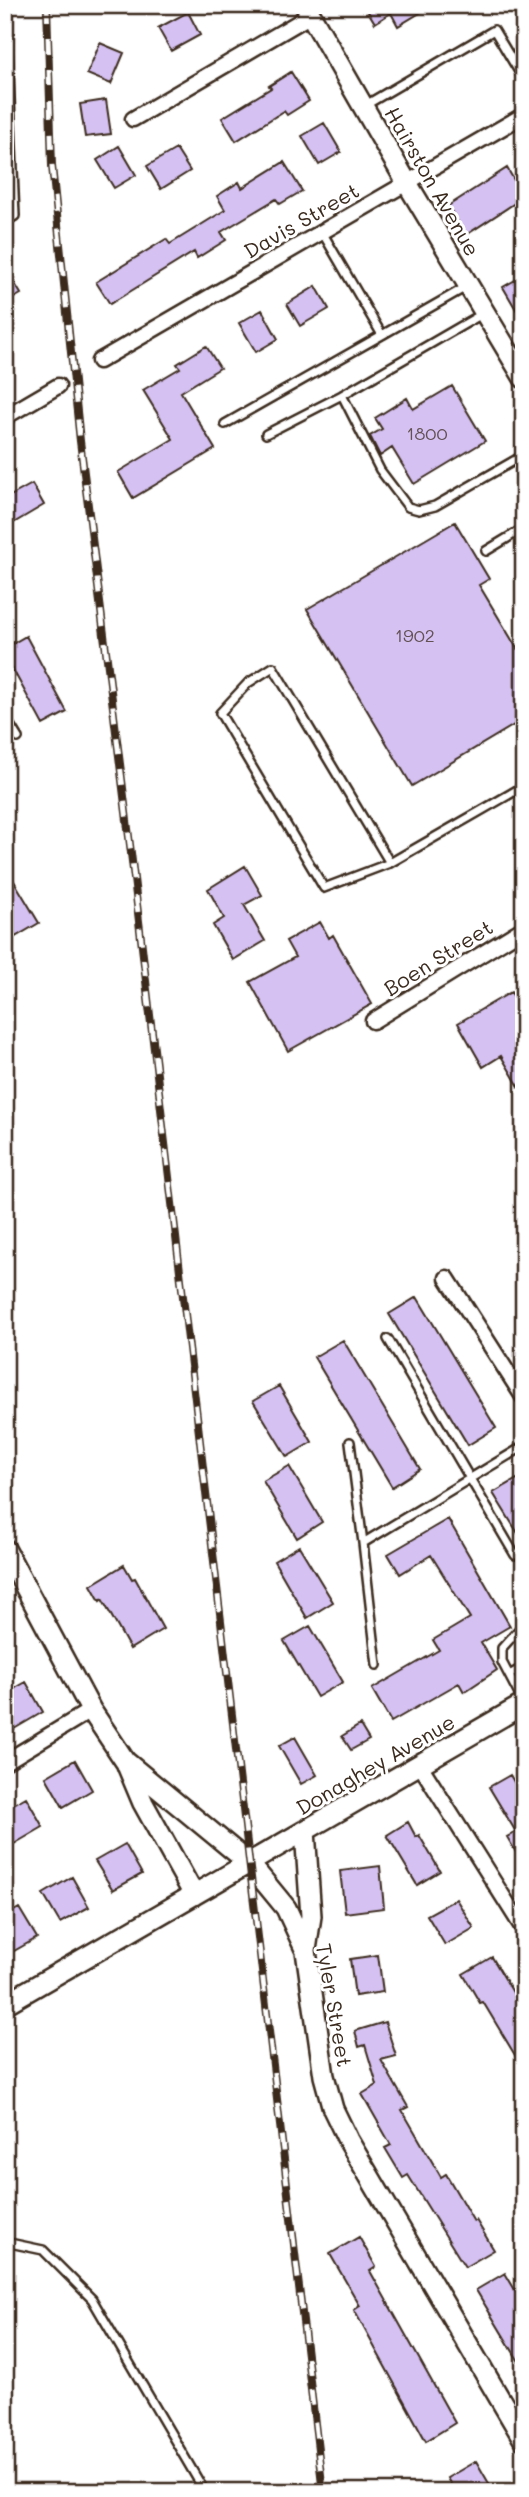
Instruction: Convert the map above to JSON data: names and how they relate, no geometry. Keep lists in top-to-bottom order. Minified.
{"streets":{"street":["Hairston Avenue","Davis Street","Boen Street","Donaghey Avenue","Tyler Street"]},"crossings":[["Hairston Avenue","Davis Street"],["Donaghey Avenue","Tyler Street"]],"house_numbers":["1800","1902"]}
